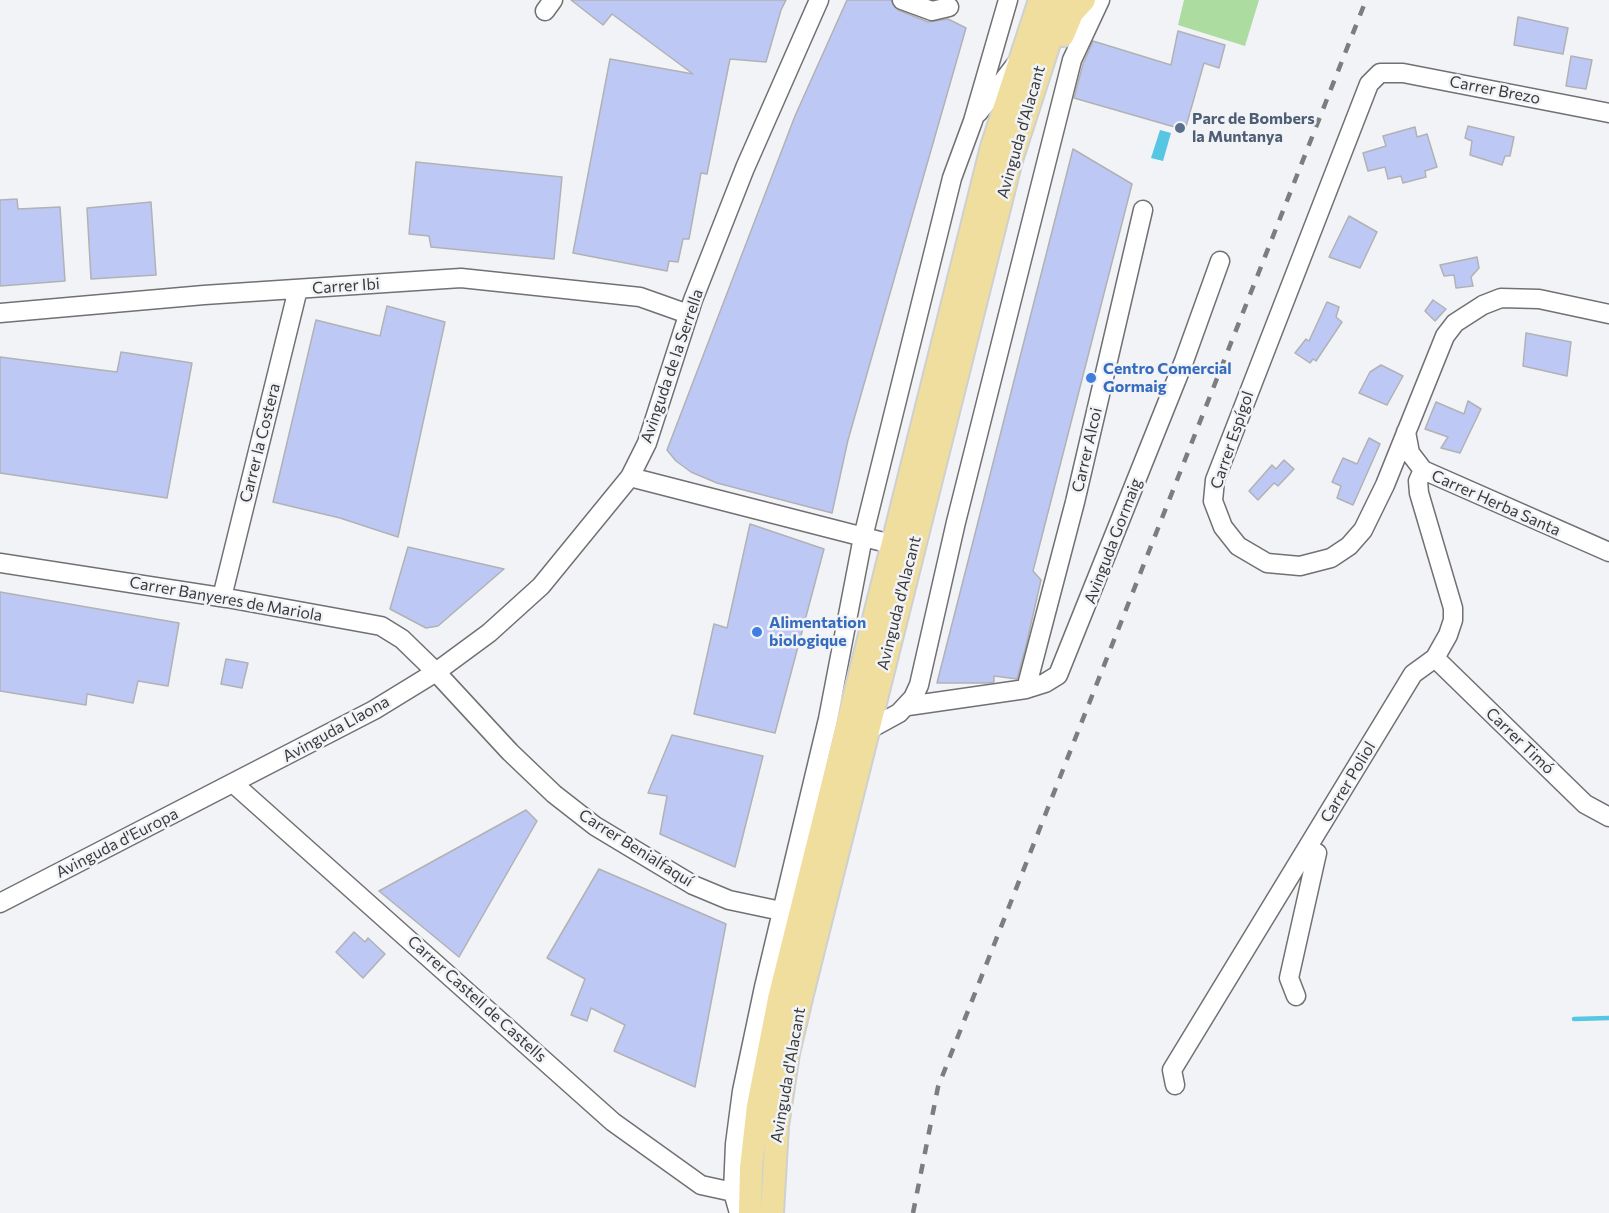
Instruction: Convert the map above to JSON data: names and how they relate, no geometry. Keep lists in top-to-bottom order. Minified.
{"streets":{"main road":["Avinguda d'Alacant"],"street":["Carrer Brezo","Carrer Ibi","Avinguda de la Serrella","Carrer Espígol","Carrer la Costera","Carrer Alcoi","Carrer Herba Santa","Avinguda Gormaig","Carrer Banyeres de Mariola","Avinguda Llaona","Carrer Timó","Carrer Poliol","Avinguda d'Europa","Carrer Benialfaquí","Carrer Castell de Castells"]},"crossings":[["Carrer Brezo","Carrer Espígol"],["Carrer Ibi","Avinguda de la Serrella"],["Carrer Ibi","Carrer la Costera"],["Avinguda de la Serrella","Carrer Banyeres de Mariola"],["Avinguda de la Serrella","Avinguda Llaona"],["Avinguda de la Serrella","Carrer Benialfaquí"],["Carrer Espígol","Carrer Herba Santa"],["Carrer la Costera","Carrer Banyeres de Mariola"],["Carrer Alcoi","Avinguda Gormaig"],["Carrer Herba Santa","Carrer Poliol"],["Carrer Banyeres de Mariola","Avinguda Llaona"],["Carrer Banyeres de Mariola","Carrer Benialfaquí"],["Avinguda Llaona","Avinguda d'Europa"],["Avinguda Llaona","Carrer Benialfaquí"],["Avinguda Llaona","Carrer Castell de Castells"],["Carrer Timó","Carrer Poliol"],["Avinguda d'Europa","Carrer Castell de Castells"]],"places":["Parc de Bombers la Muntanya","Centro Comercial Gormaig","Alimentation biologique"]}
